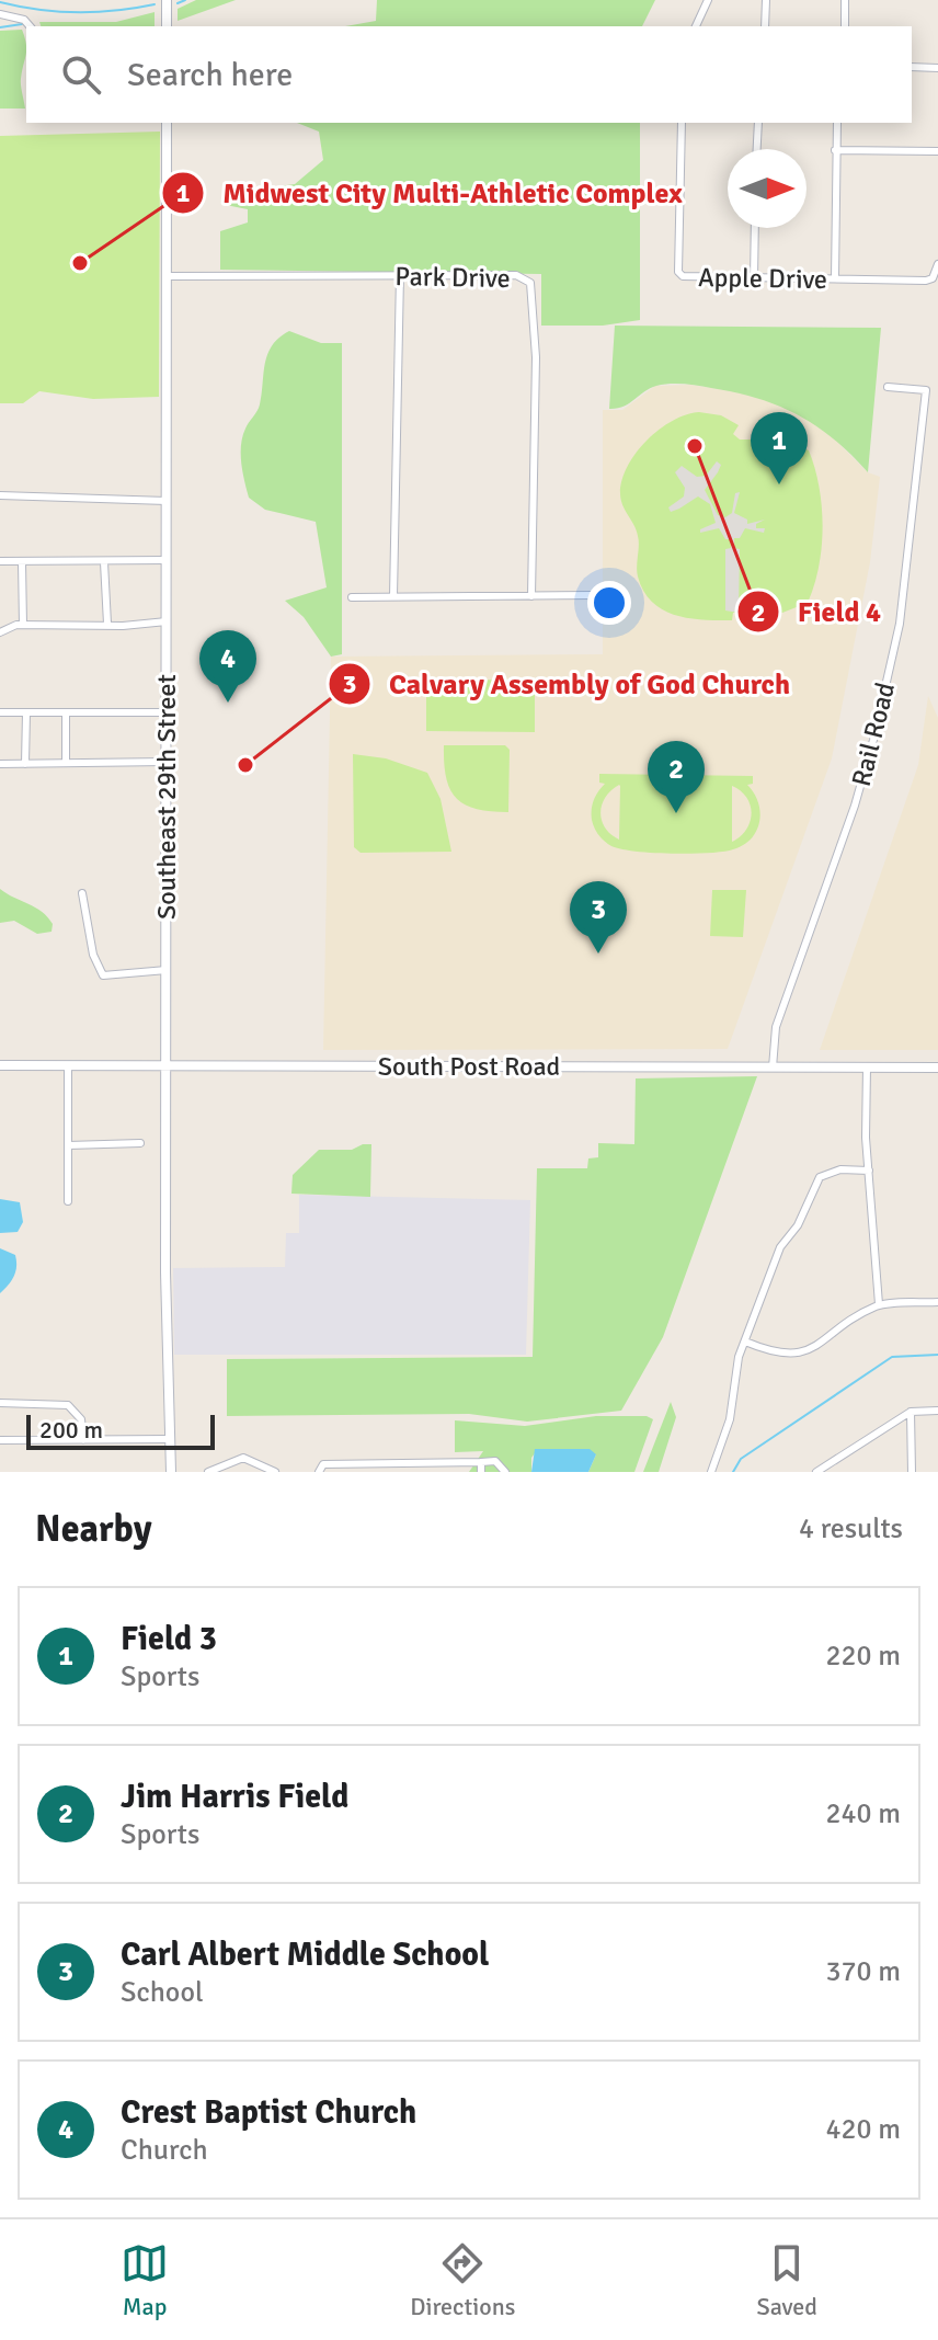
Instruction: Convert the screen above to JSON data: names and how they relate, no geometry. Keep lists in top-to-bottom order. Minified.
{"streets":{"main road":["Southeast 29th Street","South Post Road"],"street":["Park Drive","Apple Drive","Rail Road"]},"crossings":[["Park Drive","Southeast 29th Street"],["Rail Road","South Post Road"],["Southeast 29th Street","South Post Road"]],"places":["Midwest City Multi-Athletic Complex","Field 4","Calvary Assembly of God Church"],"scale_bar":"200 m","north":"right","page":{"search":"Search here","pins":["1","4","2","3"],"scale":"200 m","heading":["Nearby","4 results"],"list":[{"mark":"1","name":"Field 3","note":"Sports","value":"220 m"},{"mark":"2","name":"Jim Harris Field","note":"Sports","value":"240 m"},{"mark":"3","name":"Carl Albert Middle School","note":"School","value":"370 m"},{"mark":"4","name":"Crest Baptist Church","note":"Church","value":"420 m"}],"nav":["Map","Directions","Saved"]}}
